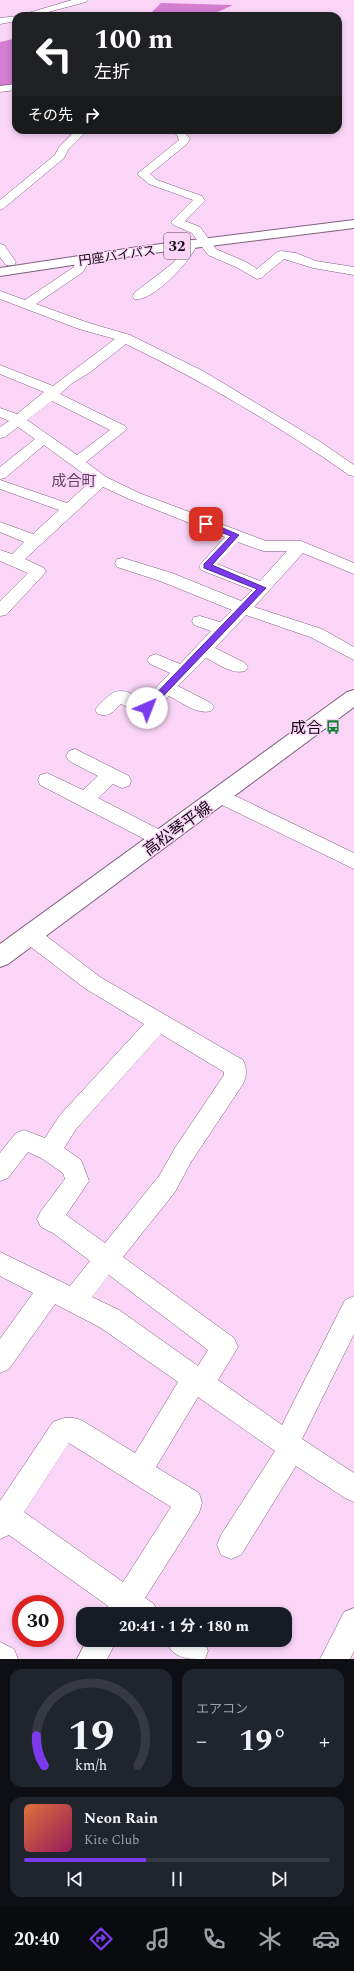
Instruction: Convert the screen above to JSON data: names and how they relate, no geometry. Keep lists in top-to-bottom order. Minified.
{"streets":{"main road":["32","円座バイパス","高松琴平線"]},"districts":["成合町"],"places":{"bus stop":["成合"]},"page":{"turn":["100 m","左折"],"then":"その先","limit":"30","trip":"20:41 · 1 分 · 180 m","tile":"エアコン","heat":["−","19°","+"],"song":["Neon Rain","Kite Club"],"tabs":"20:40","gauge":["19","km/h"]}}
